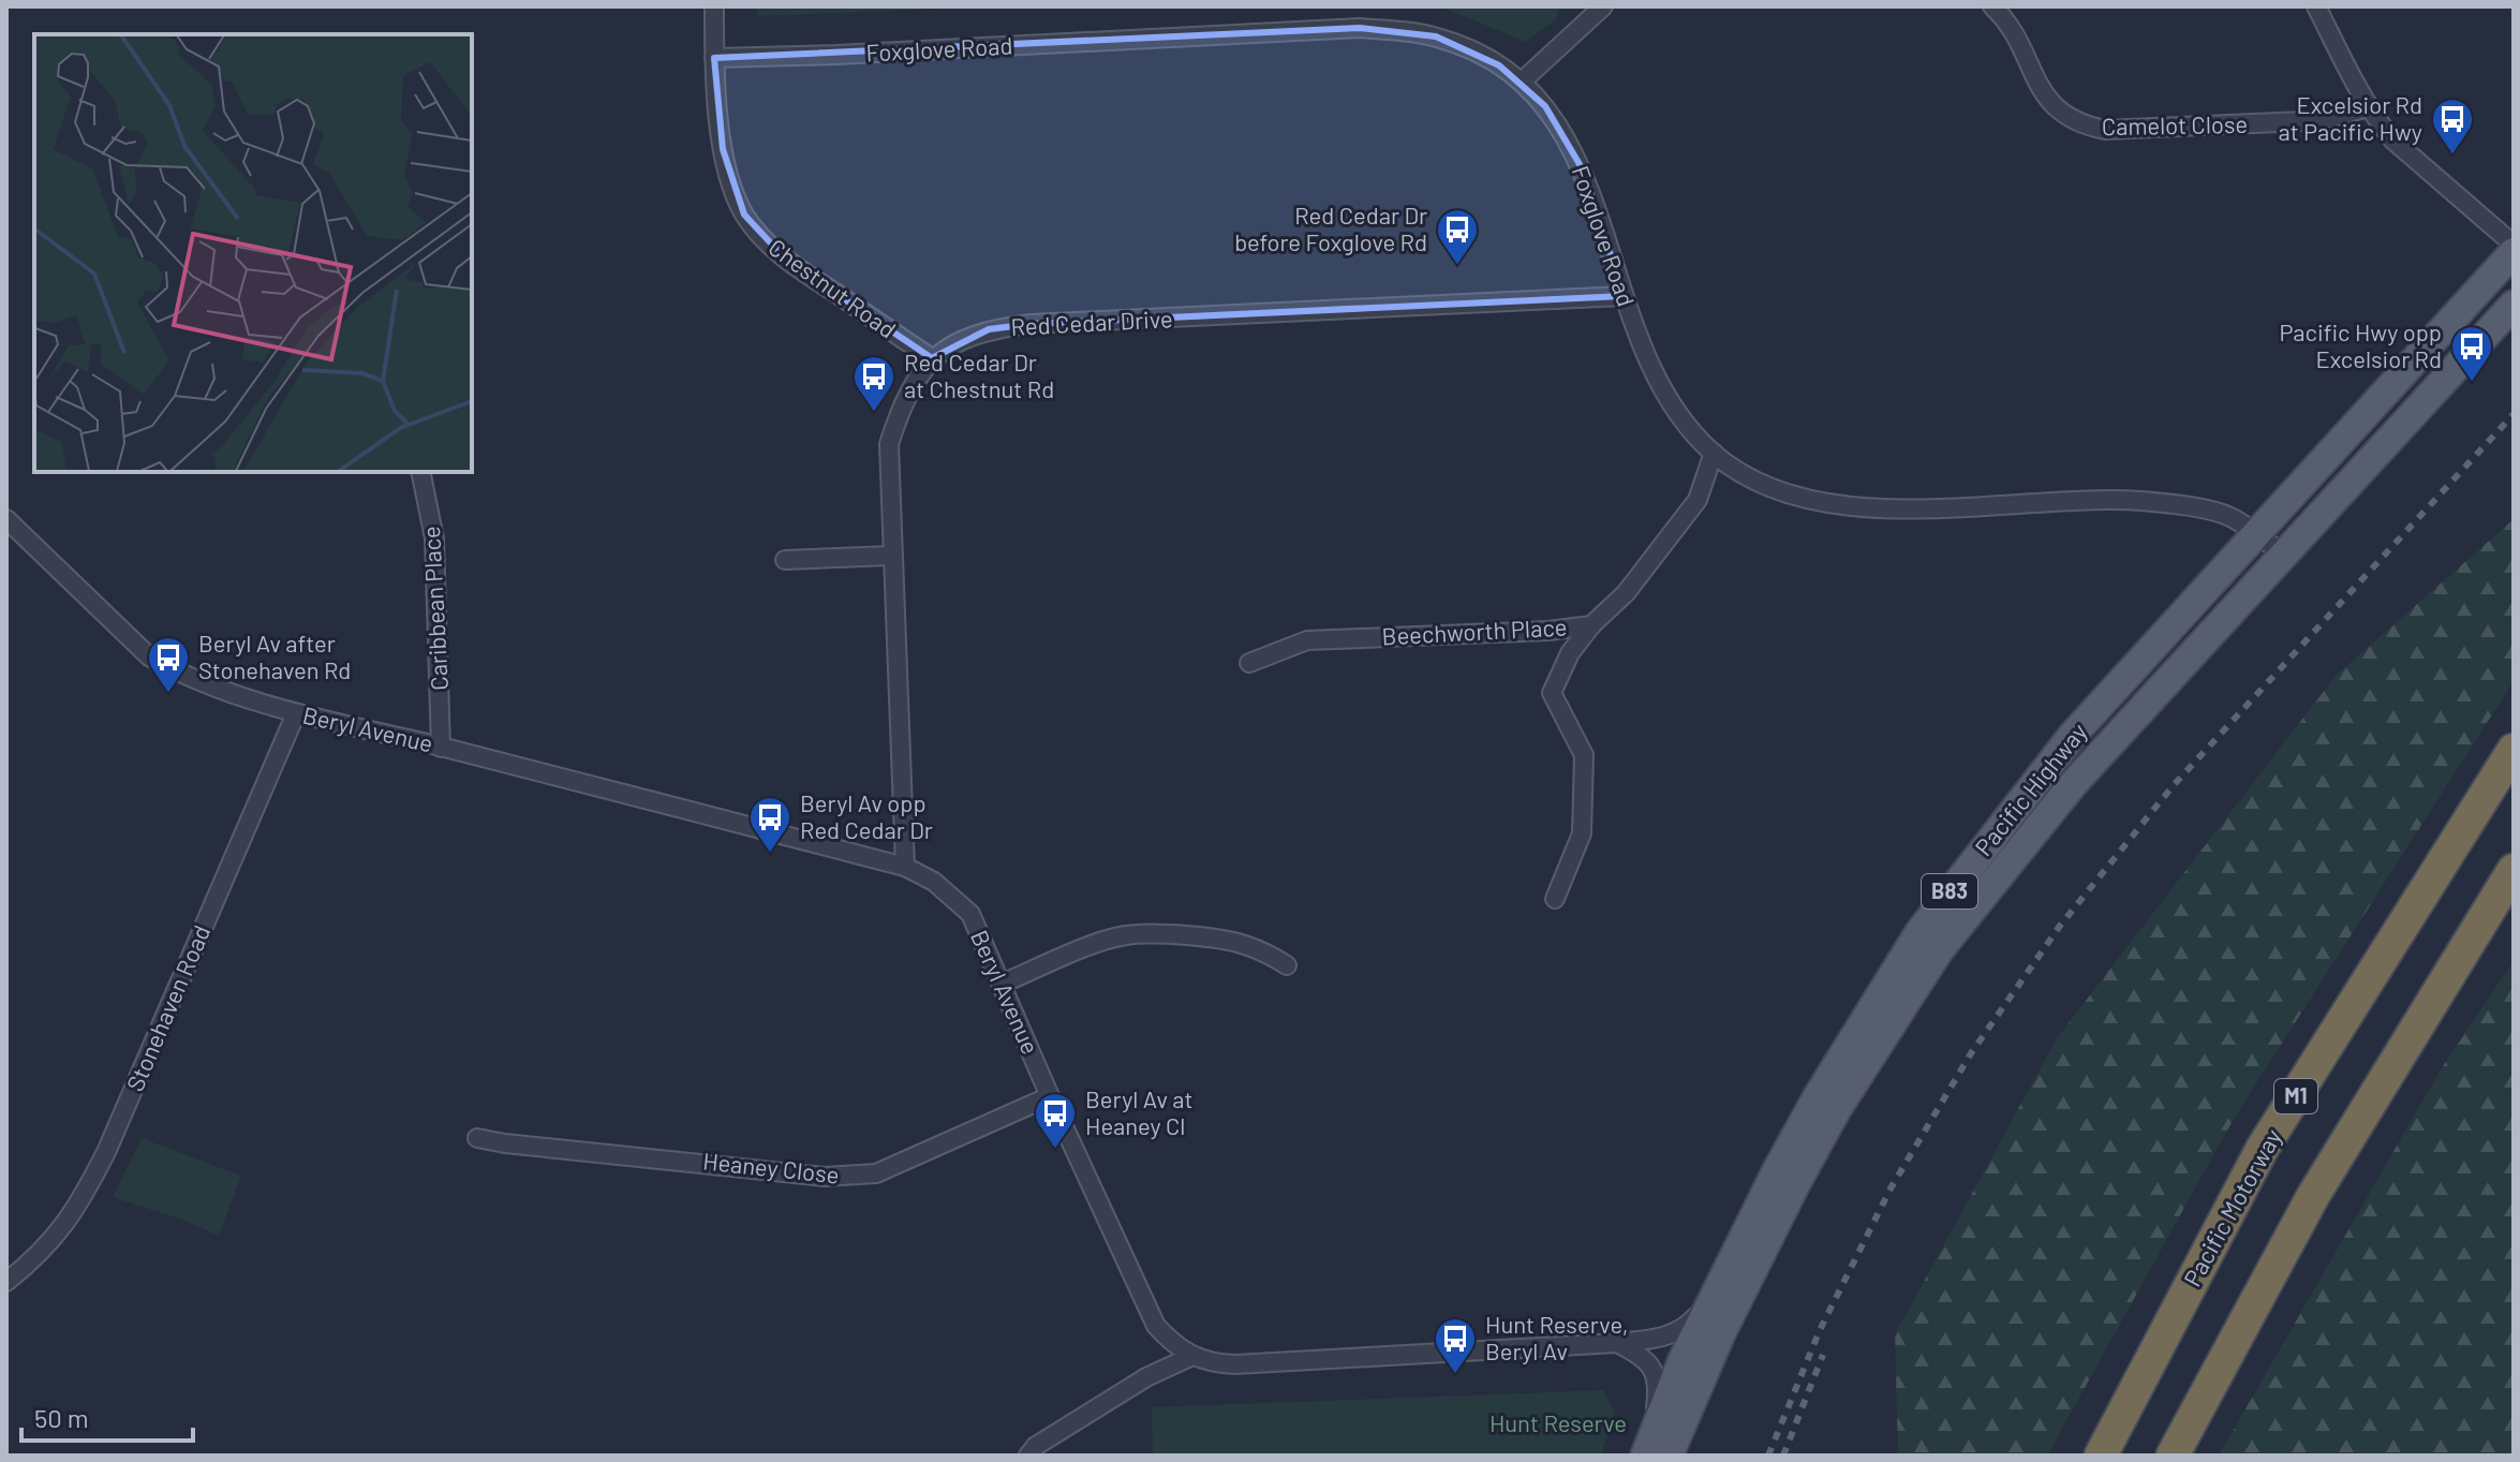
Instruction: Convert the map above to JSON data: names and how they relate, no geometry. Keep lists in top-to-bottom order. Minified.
{"streets":{"highway":["M1","Pacific Motorway"],"main road":["Pacific Highway","B83"],"street":["Foxglove Road","Camelot Close","Chestnut Road","Red Cedar Drive","Caribbean Place","Beechworth Place","Beryl Avenue","Stonehaven Road","Heaney Close"]},"crossings":[["Foxglove Road","Chestnut Road"],["Foxglove Road","Red Cedar Drive"],["Foxglove Road","Beechworth Place"],["Foxglove Road","Pacific Highway"],["Chestnut Road","Red Cedar Drive"],["Red Cedar Drive","Beryl Avenue"],["Caribbean Place","Beryl Avenue"],["Beryl Avenue","Stonehaven Road"],["Beryl Avenue","Heaney Close"]],"parks":["Hunt Reserve"],"places":{"bus stop":["Excelsior Rd at Pacific Hwy","Red Cedar Dr before Foxglove Rd","Pacific Hwy opp Excelsior Rd","Red Cedar Dr at Chestnut Rd","Beryl Av after Stonehaven Rd","Beryl Av opp Red Cedar Dr","Beryl Av at Heaney Cl","Hunt Reserve, Beryl Av"]},"scale_bar":"50 m"}
